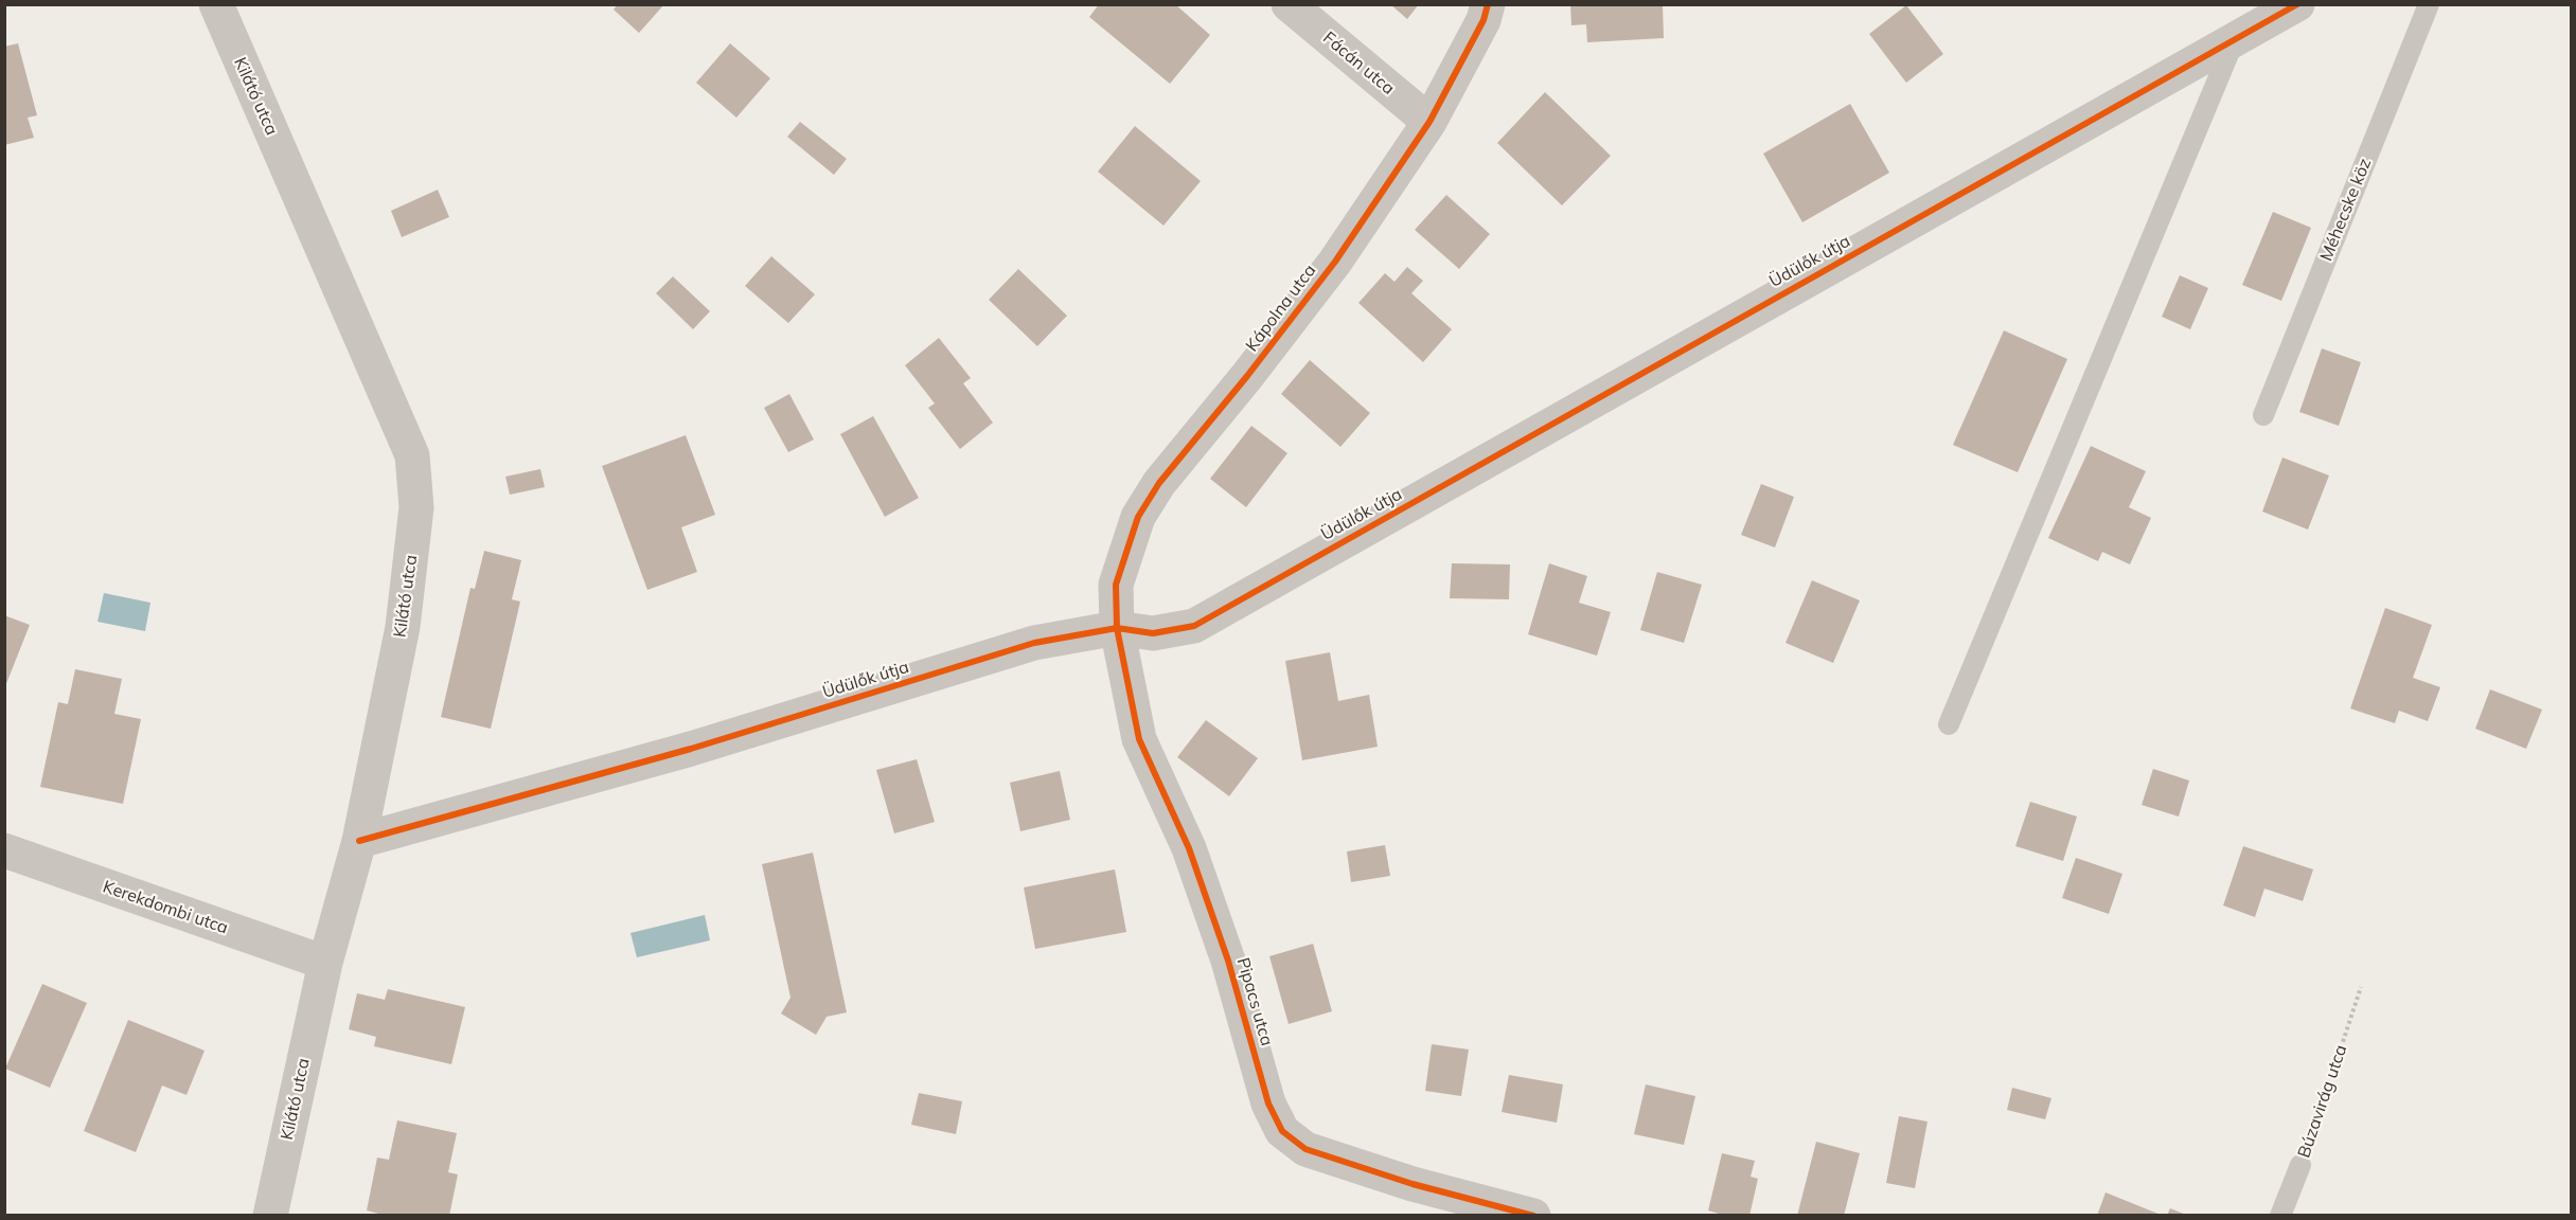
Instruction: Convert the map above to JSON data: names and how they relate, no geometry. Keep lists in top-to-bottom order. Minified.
{"streets":{"street":["Fácán utca","Kilátó utca","Üdülők útja","Kápolna utca","Kerekdombi utca","Pipacs utca"],"lane":["Méhecske köz","Búzavirág utca"]},"crossings":[["Fácán utca","Kápolna utca"],["Kilátó utca","Üdülők útja"],["Kilátó utca","Kerekdombi utca"],["Üdülők útja","Kápolna utca"],["Üdülők útja","Pipacs utca"],["Kápolna utca","Pipacs utca"]]}
